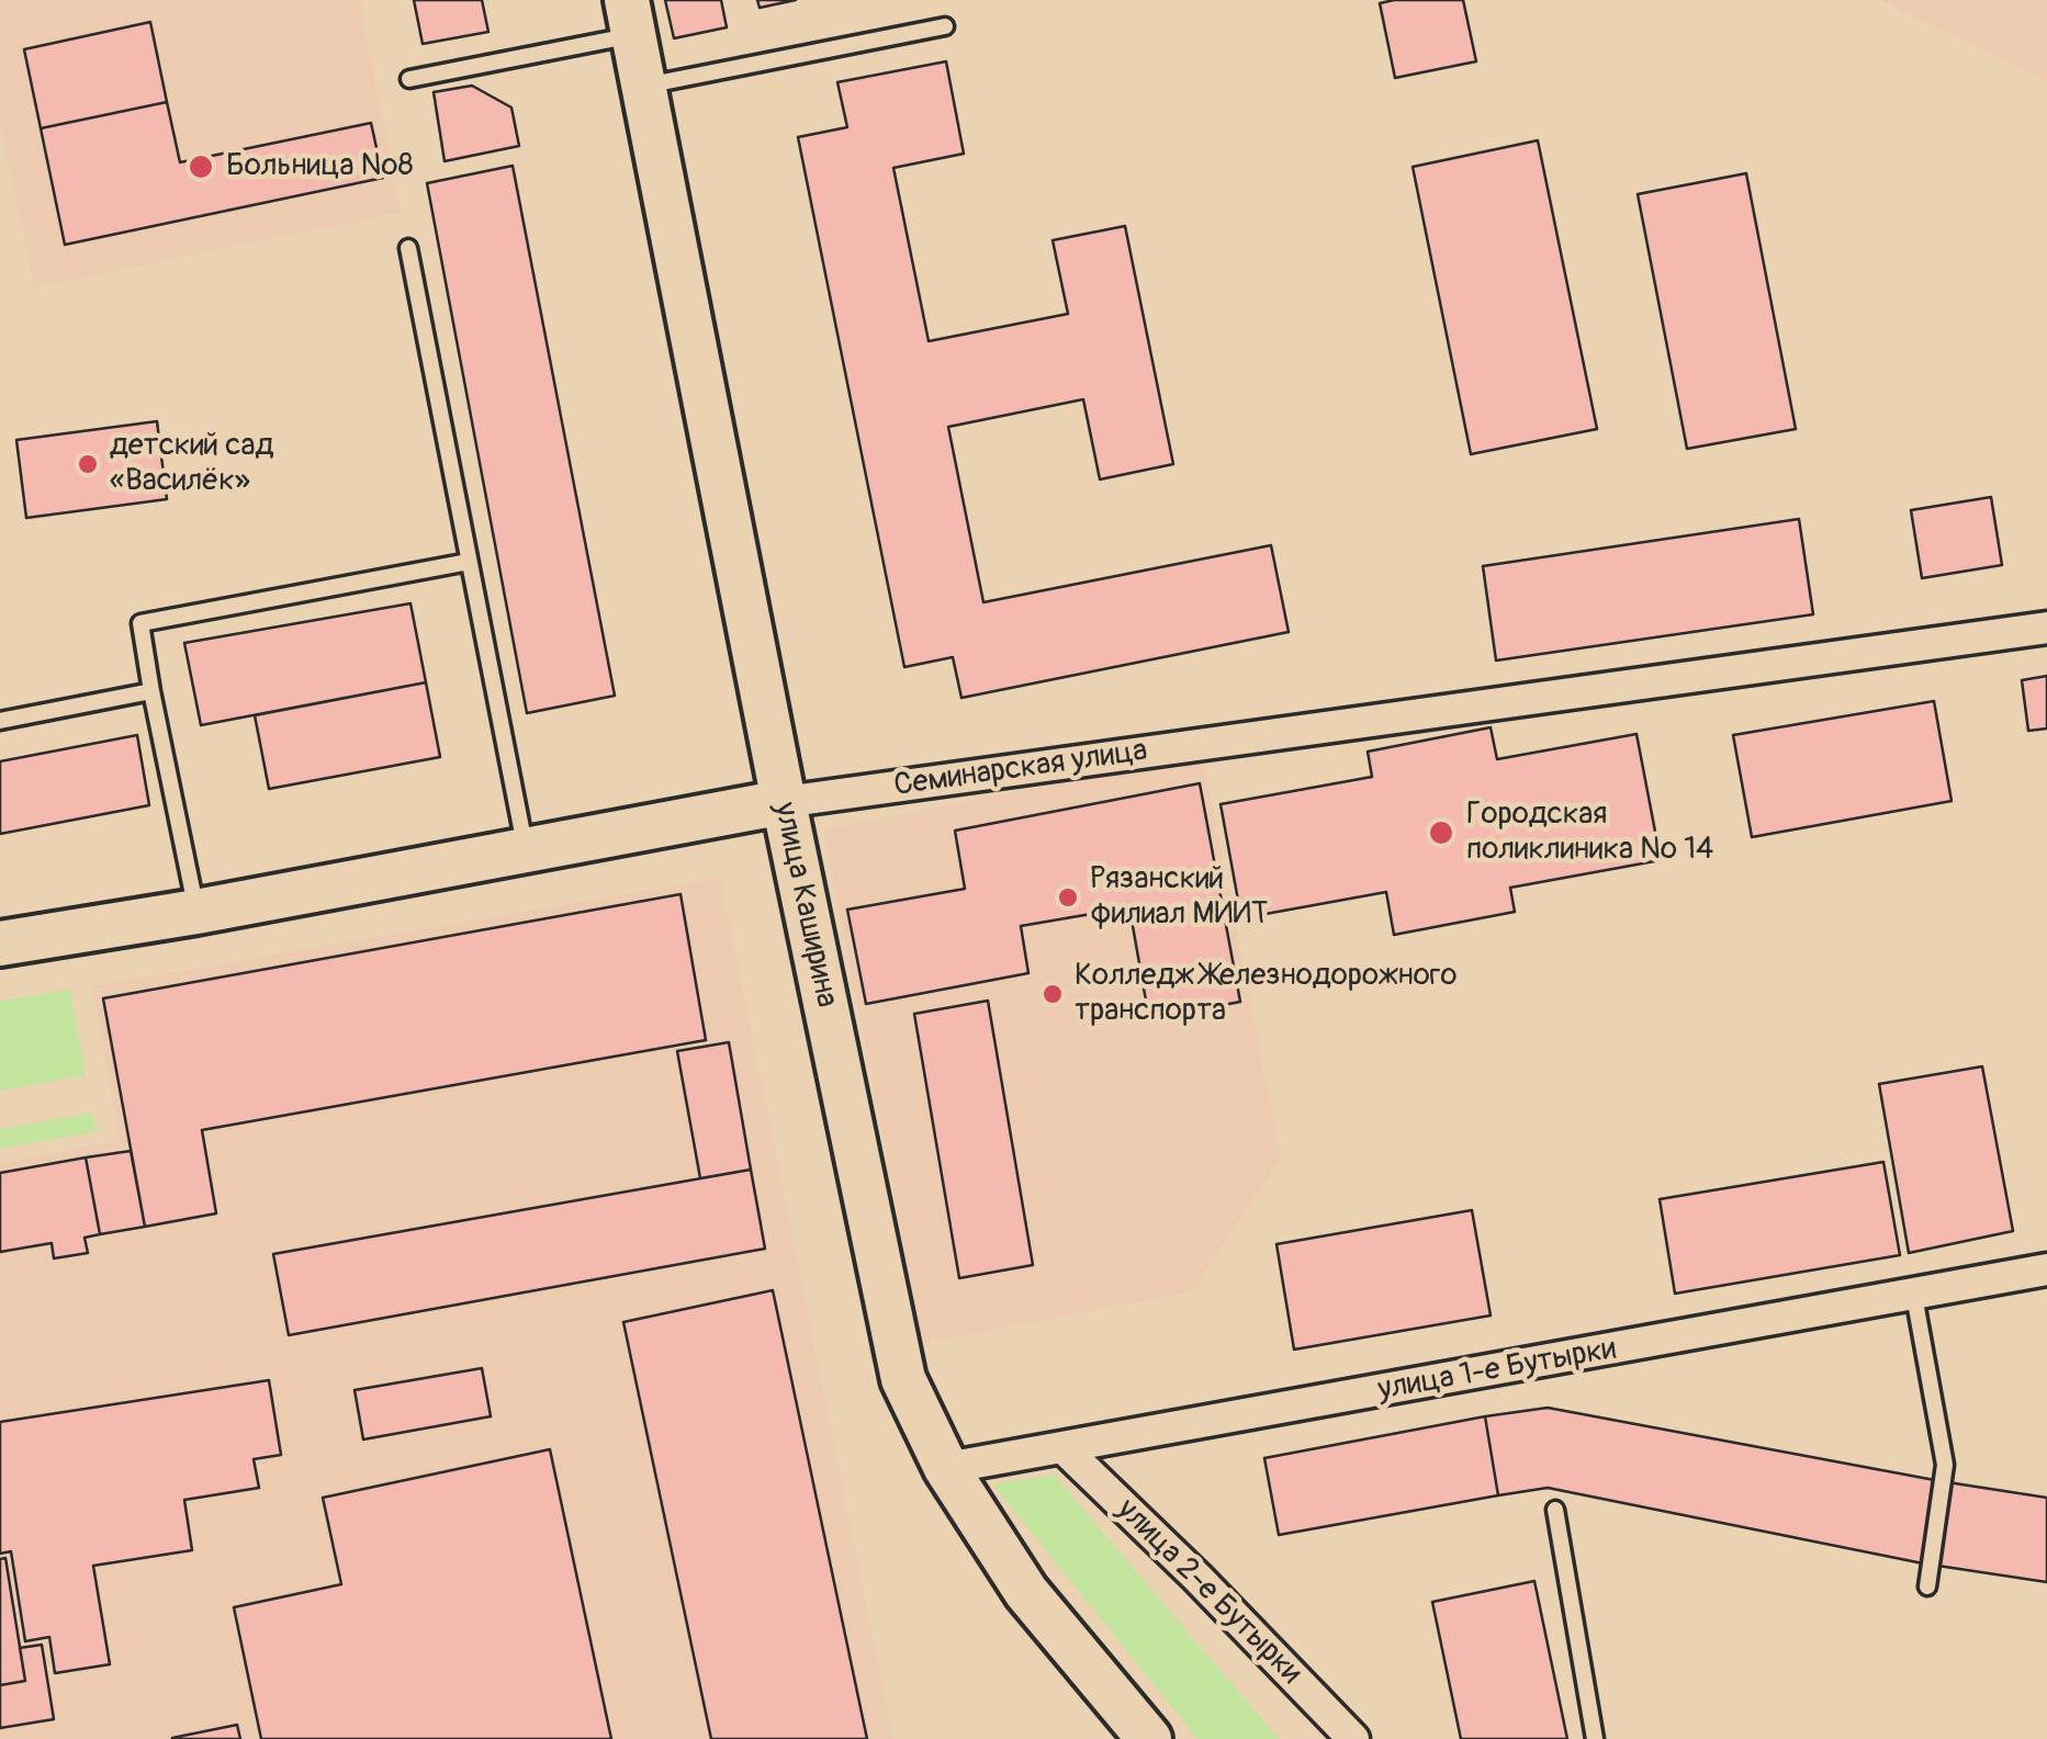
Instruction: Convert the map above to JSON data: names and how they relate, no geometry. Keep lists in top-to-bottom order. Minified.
{"streets":{"main road":["Семинарская улица","улица Каширина"],"street":["улица 1-е Бутырки","улица 2-е Бутырки"]},"crossings":[["Семинарская улица","улица Каширина"],["улица Каширина","улица 1-е Бутырки"],["улица 1-е Бутырки","улица 2-е Бутырки"]],"places":["Больница №8","детский сад «Василёк»","Городская поликлиника № 14","Рязанский филиал МИИТ","Колледж Железнодорожного транспорта"]}
